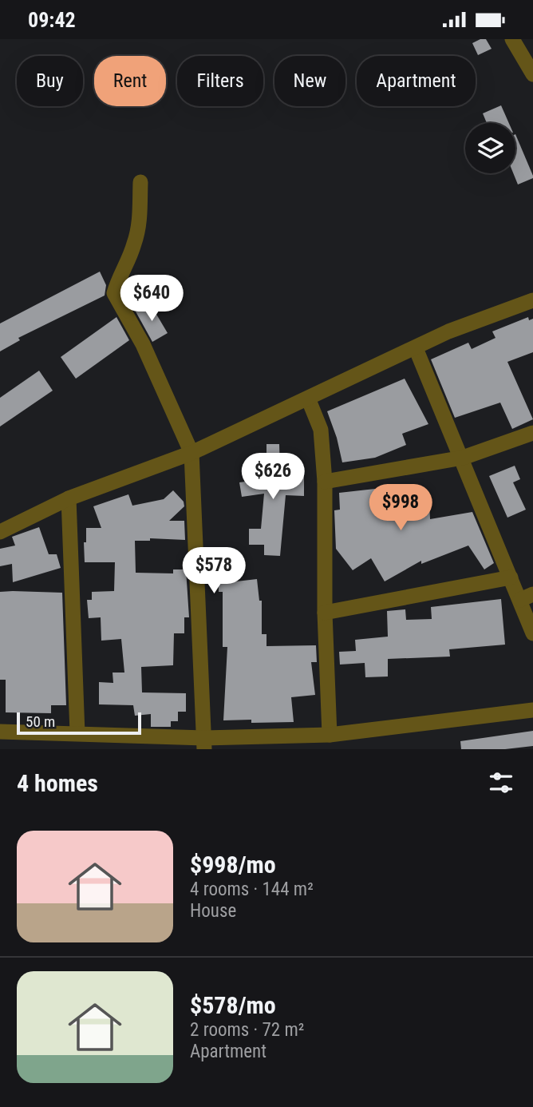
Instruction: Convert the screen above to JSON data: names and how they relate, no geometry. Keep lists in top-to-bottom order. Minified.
{"scale_bar":"50 m","page":{"status":"09:42","chip":["Buy","Rent","Filters","New","Apartment"],"price":["$640","$626","$998","$578"],"scale":"50 m","heading":"4 homes","list":[{"name":"$998/mo","note":"4 rooms · 144 m² · House"},{"name":"$578/mo","note":"2 rooms · 72 m² · Apartment"}]}}
